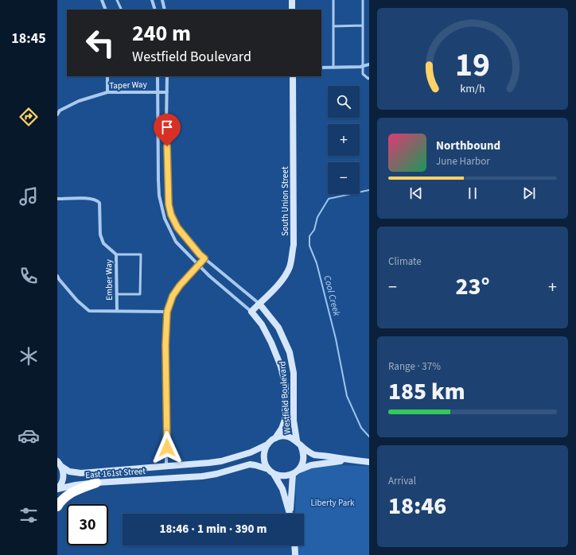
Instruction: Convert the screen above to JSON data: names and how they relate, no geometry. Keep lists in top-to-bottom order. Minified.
{"streets":{"street":["Taper Way","South Union Street","Ember Way","Westfield Boulevard","East 161st Street"]},"crossings":[["Taper Way","Westfield Boulevard"],["South Union Street","Westfield Boulevard"],["Westfield Boulevard","East 161st Street"]],"water":["Cool Creek"],"parks":["Liberty Park"],"page":{"tabs":"18:45","turn":["240 m","Westfield Boulevard"],"map_buttons":["+","−"],"song":["Northbound","June Harbor"],"tile":["Climate",["Range · 37%","185 km"],["Arrival","18:46"]],"heat":["−","23°","+"],"limit":"30","trip":"18:46 · 1 min · 390 m","gauge":["19","km/h"]}}
